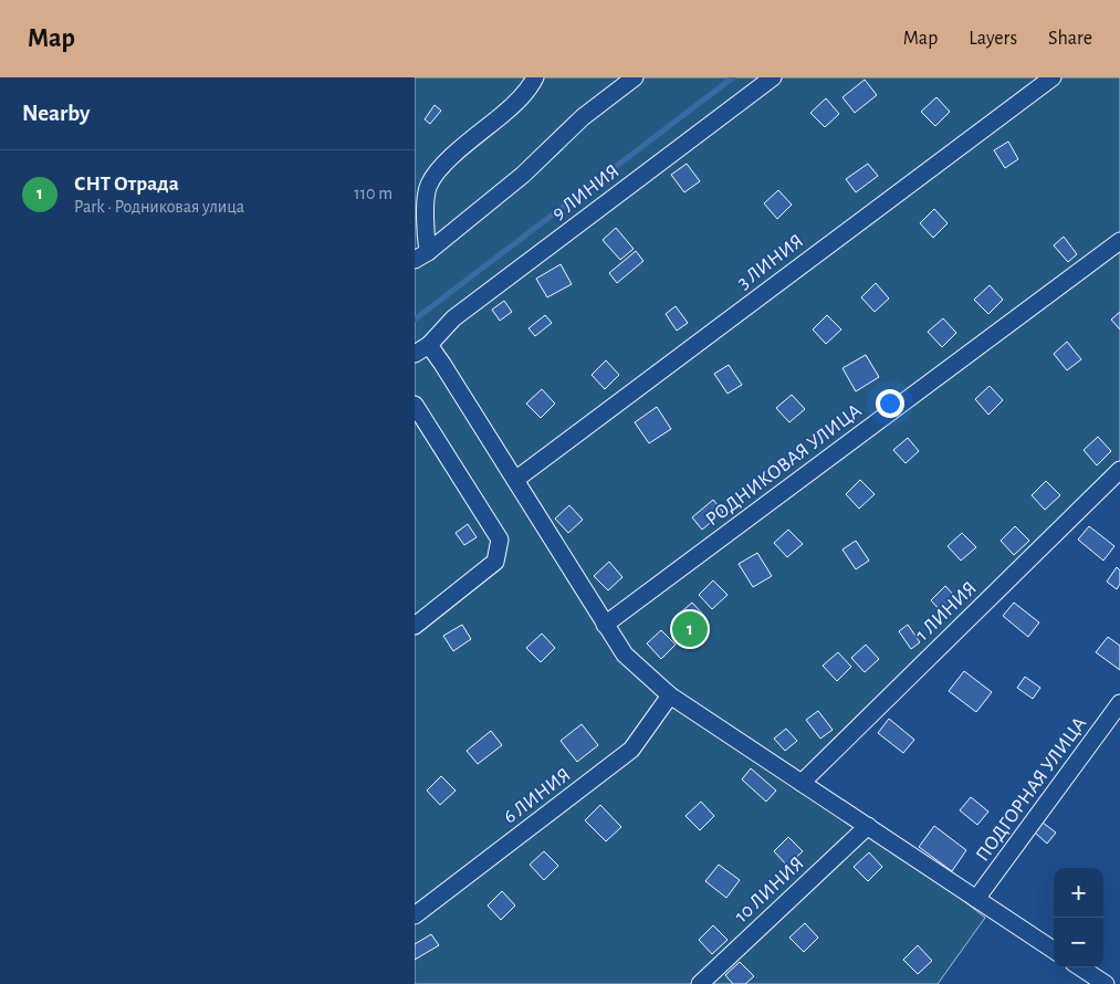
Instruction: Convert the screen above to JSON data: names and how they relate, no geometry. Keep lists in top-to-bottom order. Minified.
{"streets":{"street":["9 ЛИНИЯ","3 ЛИНИЯ","РОДНИКОВАЯ УЛИЦА","1 ЛИНИЯ","ПОДГОРНАЯ УЛИЦА","6 ЛИНИЯ","10 ЛИНИЯ"]},"page":{"header":"Map","nav":["Map","Layers","Share"],"heading":"Nearby","list":[{"mark":"1","name":"СНТ Отрада","note":"Park · Родниковая улица","value":"110 m"}],"pins":"1","map_buttons":["+","−"]}}
